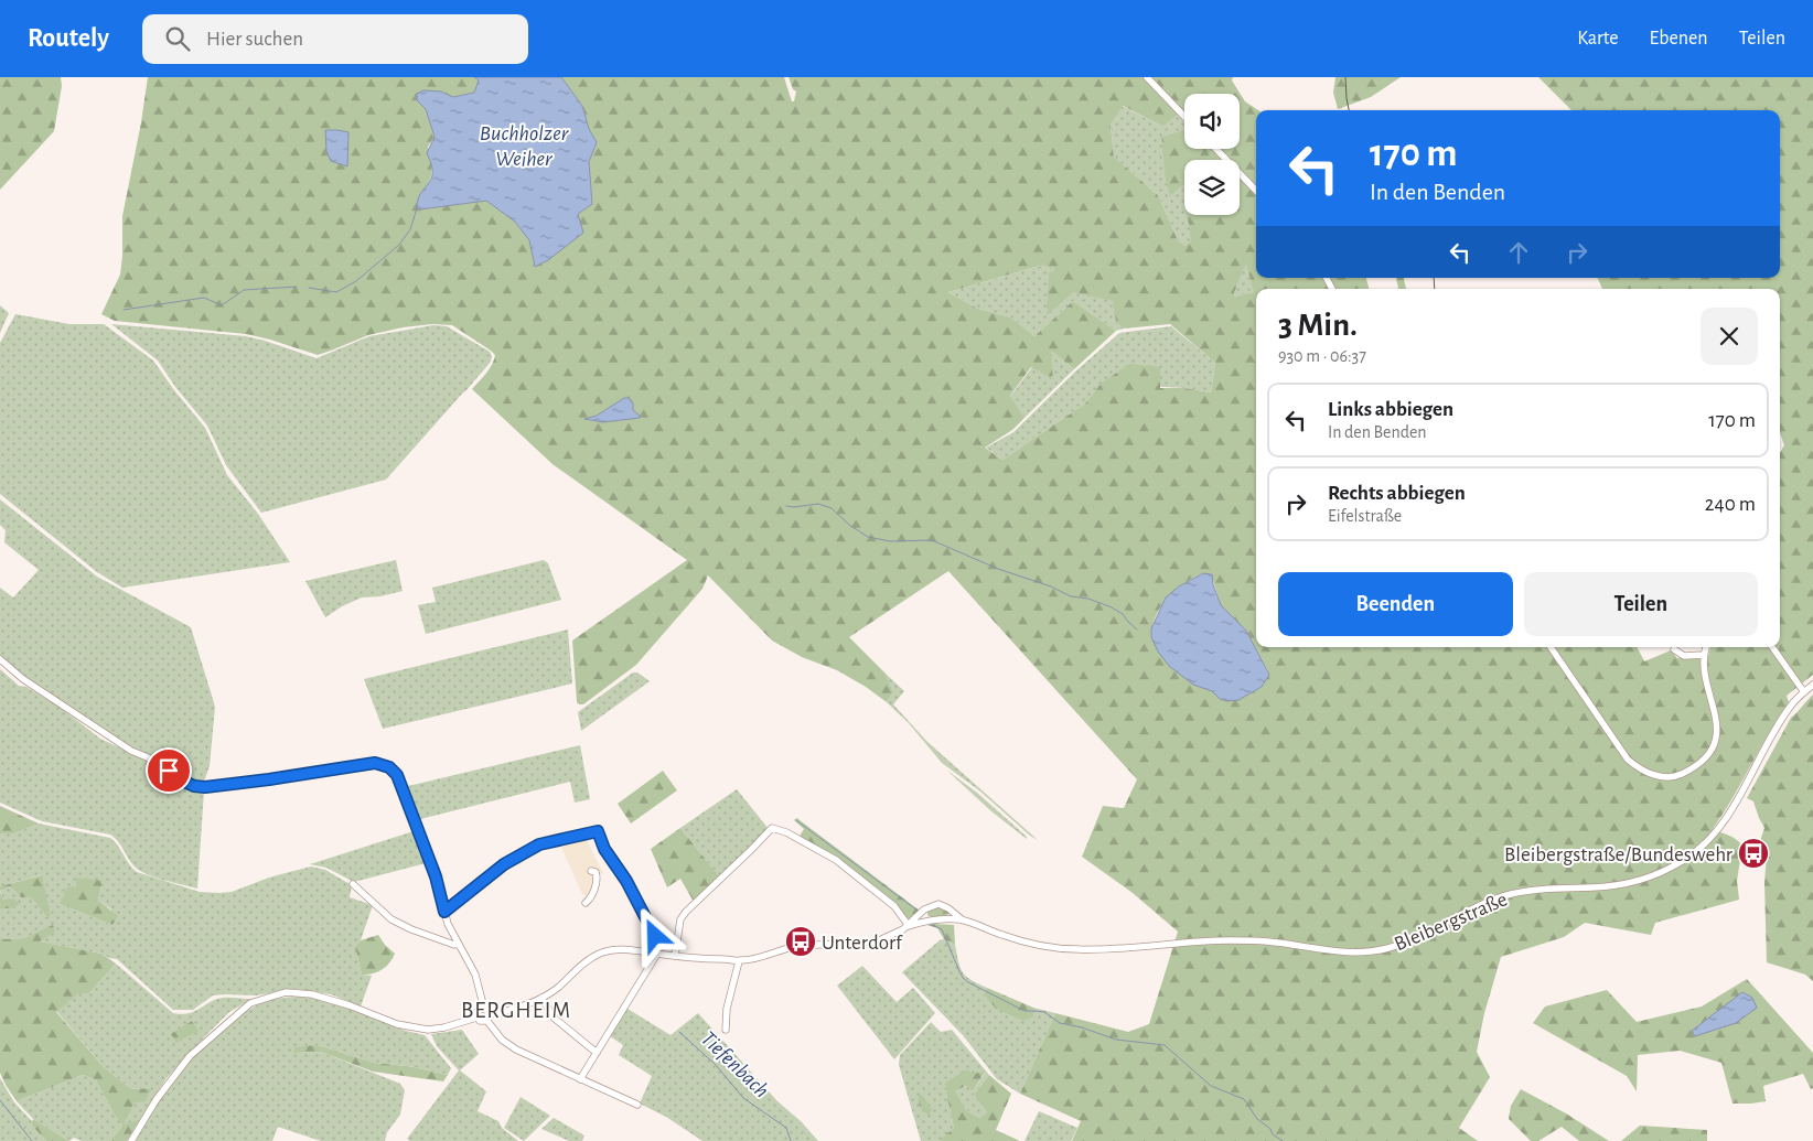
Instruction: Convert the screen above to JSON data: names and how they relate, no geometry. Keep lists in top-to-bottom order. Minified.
{"streets":{"street":["Bleibergstraße"]},"districts":["BERGHEIM"],"water":["Buchholzer Weiher","Tiefenbach"],"places":{"bus stop":["Bleibergstraße/Bundeswehr","Unterdorf"]},"page":{"header":"Routely","search":"Hier suchen","nav":["Karte","Ebenen","Teilen"],"turn":["170 m","In den Benden"],"heading":["3 Min.","930 m · 06:37"],"list":[{"name":"Links abbiegen","note":"In den Benden","value":"170 m"},{"name":"Rechts abbiegen","note":"Eifelstraße","value":"240 m"}],"buttons":["Beenden","Teilen"]}}
